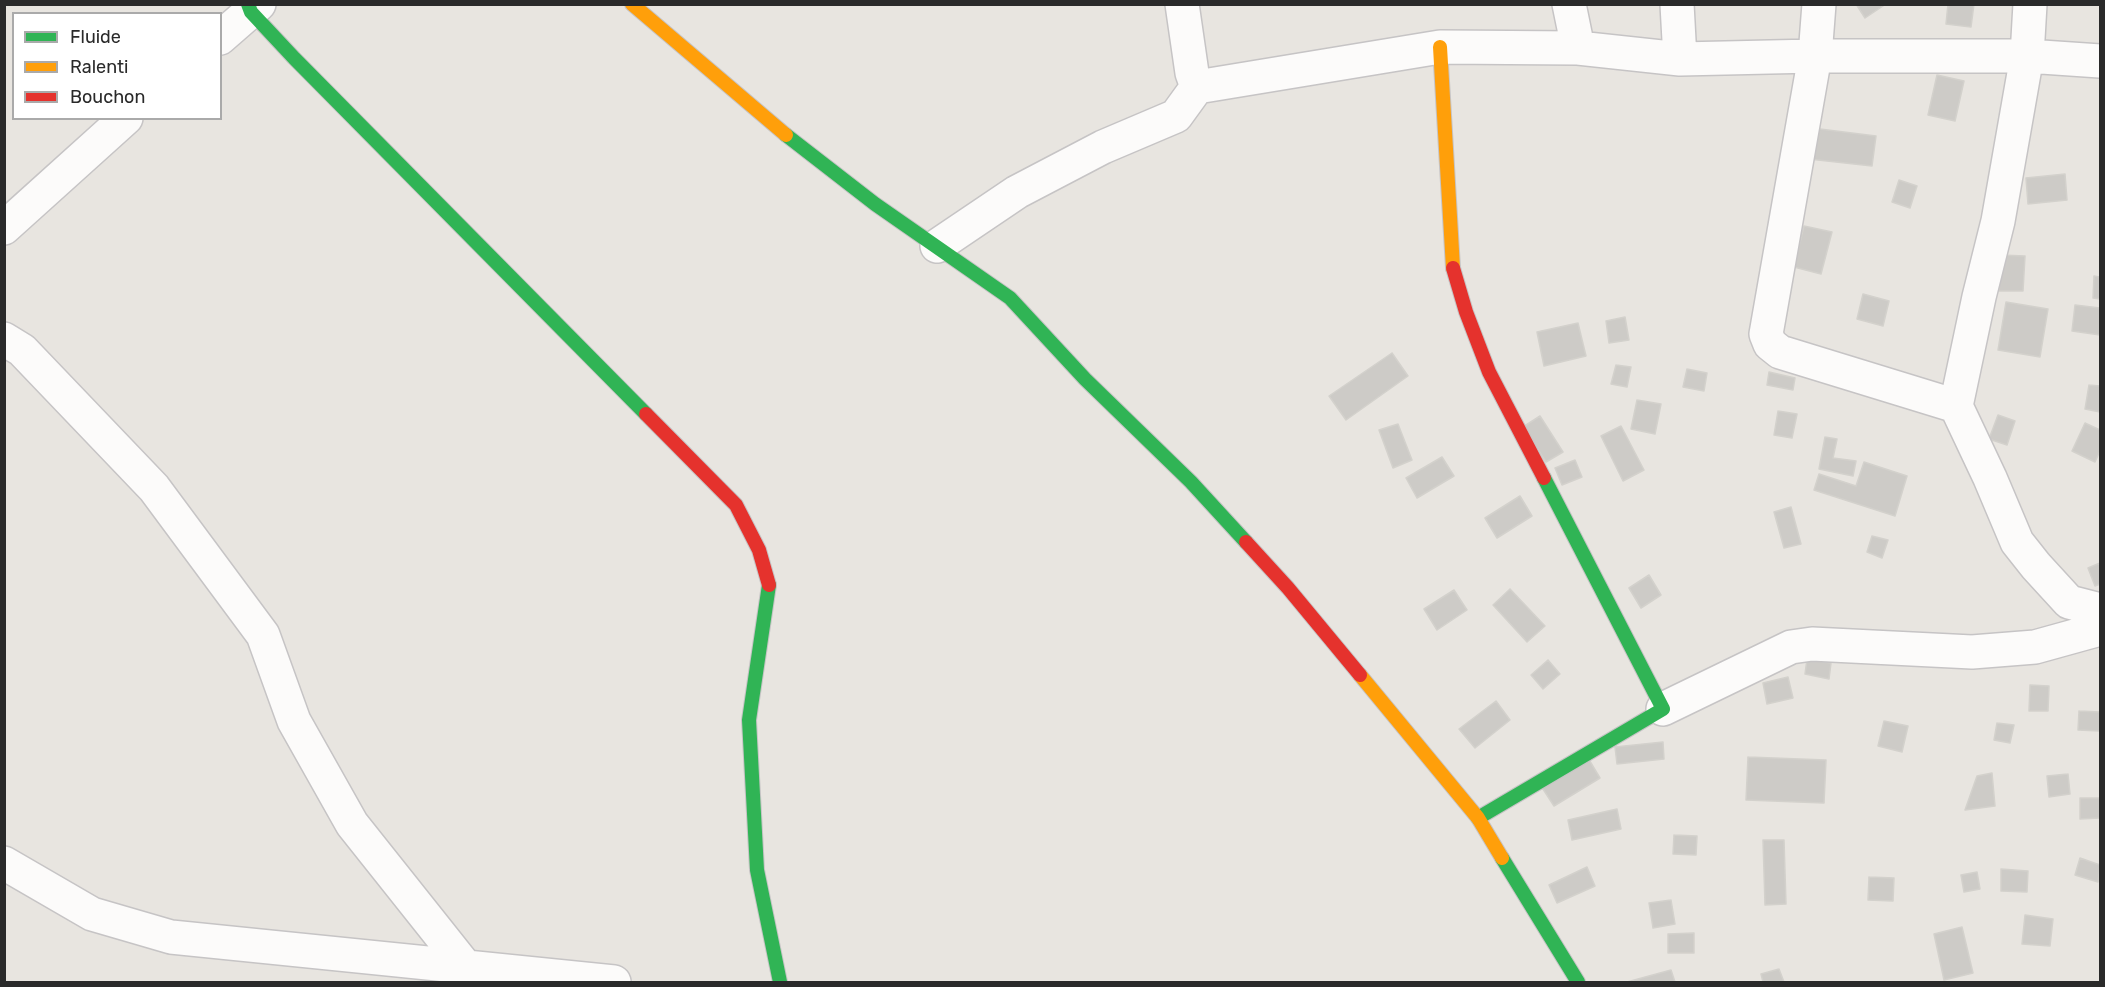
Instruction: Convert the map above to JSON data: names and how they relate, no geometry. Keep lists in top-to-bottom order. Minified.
{"legend":["Fluide","Ralenti","Bouchon"]}
